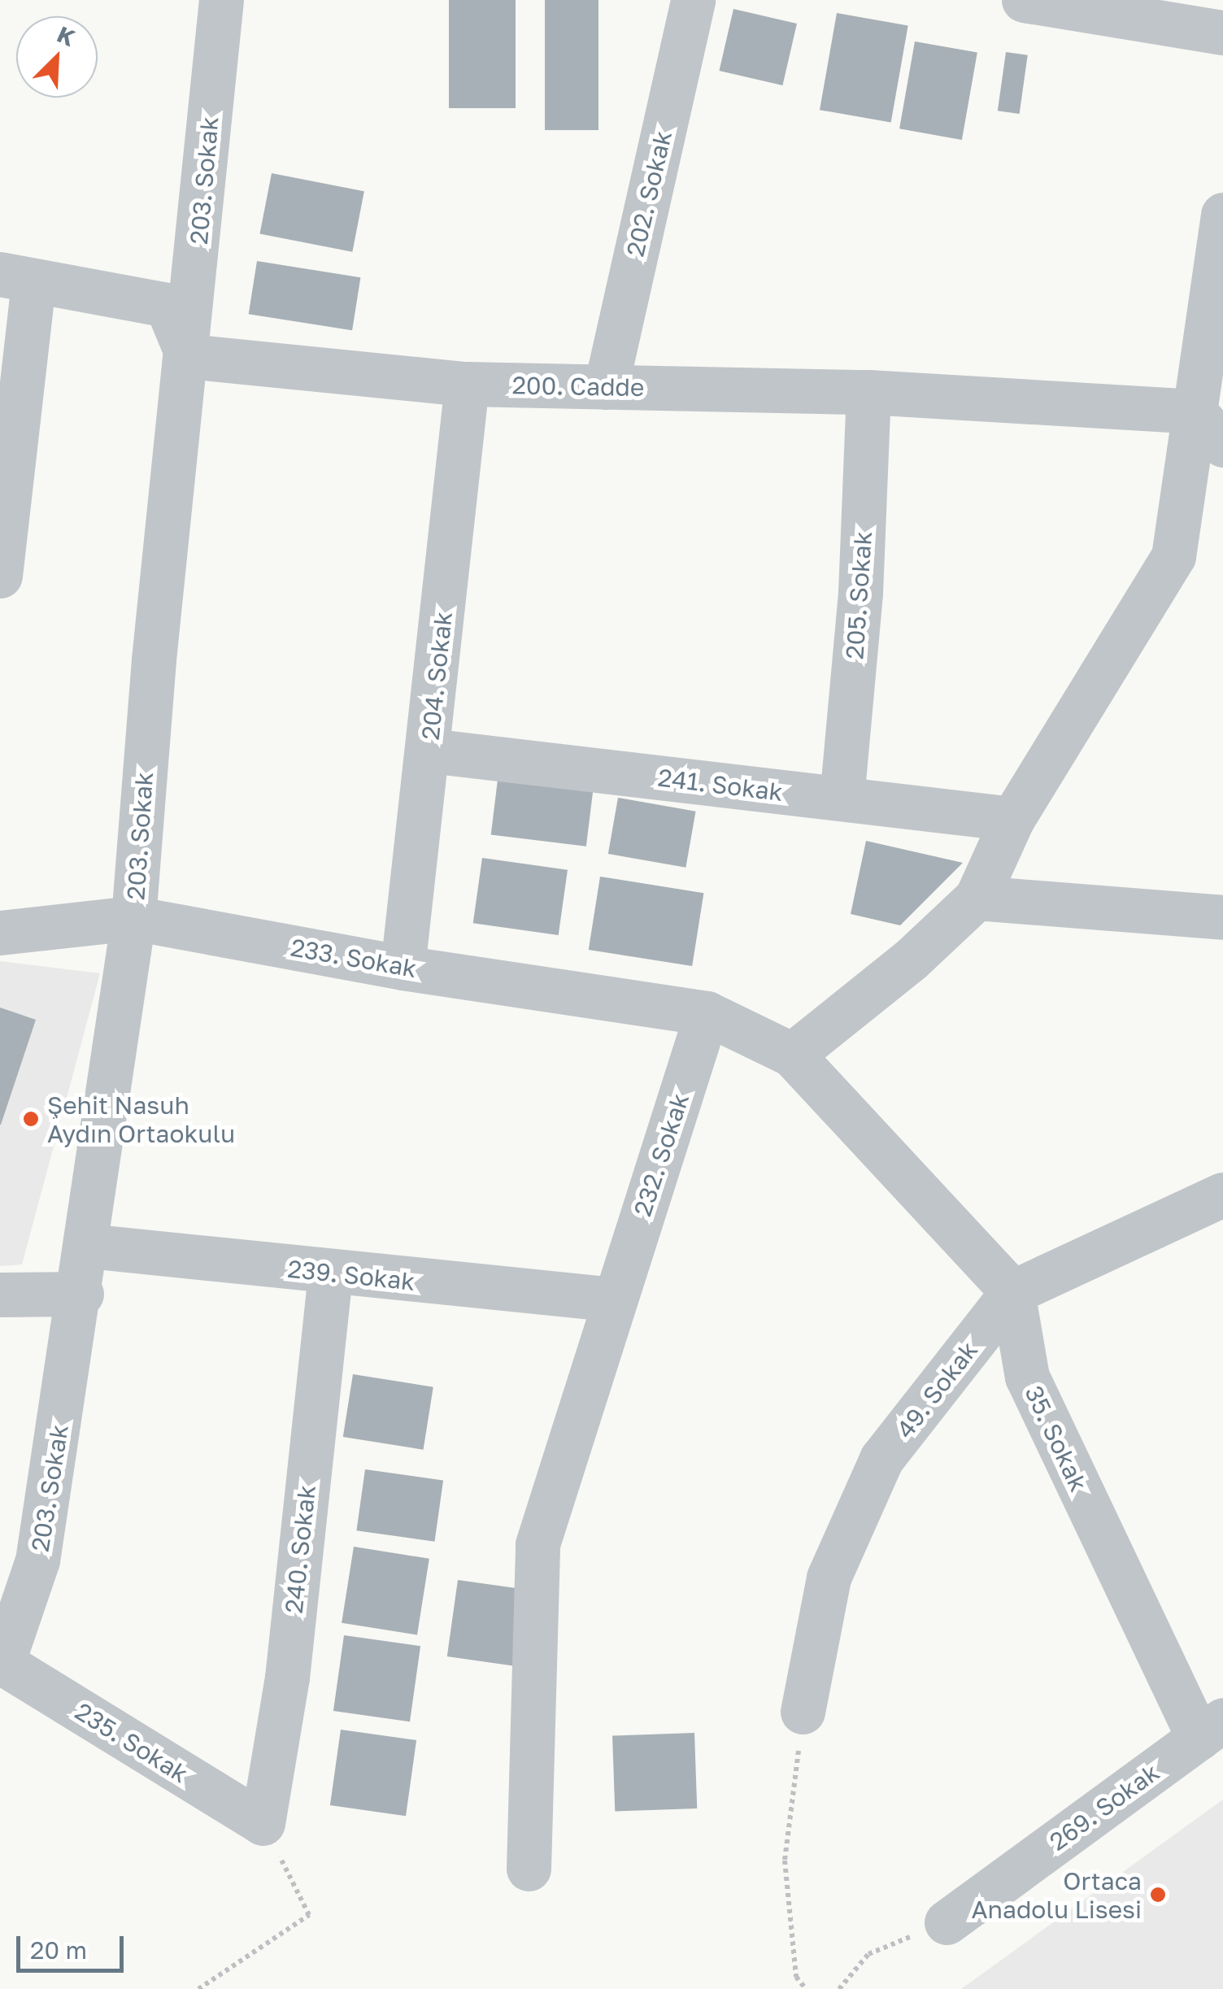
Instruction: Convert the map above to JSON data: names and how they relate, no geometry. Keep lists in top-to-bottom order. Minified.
{"streets":{"street":["203. Sokak","202. Sokak","200. Cadde","205. Sokak","204. Sokak","241. Sokak","233. Sokak","232. Sokak","239. Sokak","49. Sokak","35. Sokak","240. Sokak","235. Sokak","269. Sokak"]},"crossings":[["203. Sokak","200. Cadde"],["203. Sokak","233. Sokak"],["203. Sokak","239. Sokak"],["203. Sokak","235. Sokak"],["202. Sokak","200. Cadde"],["200. Cadde","205. Sokak"],["200. Cadde","204. Sokak"],["205. Sokak","241. Sokak"],["204. Sokak","241. Sokak"],["204. Sokak","233. Sokak"],["233. Sokak","232. Sokak"],["232. Sokak","239. Sokak"],["239. Sokak","240. Sokak"],["49. Sokak","35. Sokak"],["35. Sokak","269. Sokak"],["240. Sokak","235. Sokak"]],"places":["Şehit Nasuh Aydın Ortaokulu","Ortaca Anadolu Lisesi"],"scale_bar":"20 m","north":"top right"}
